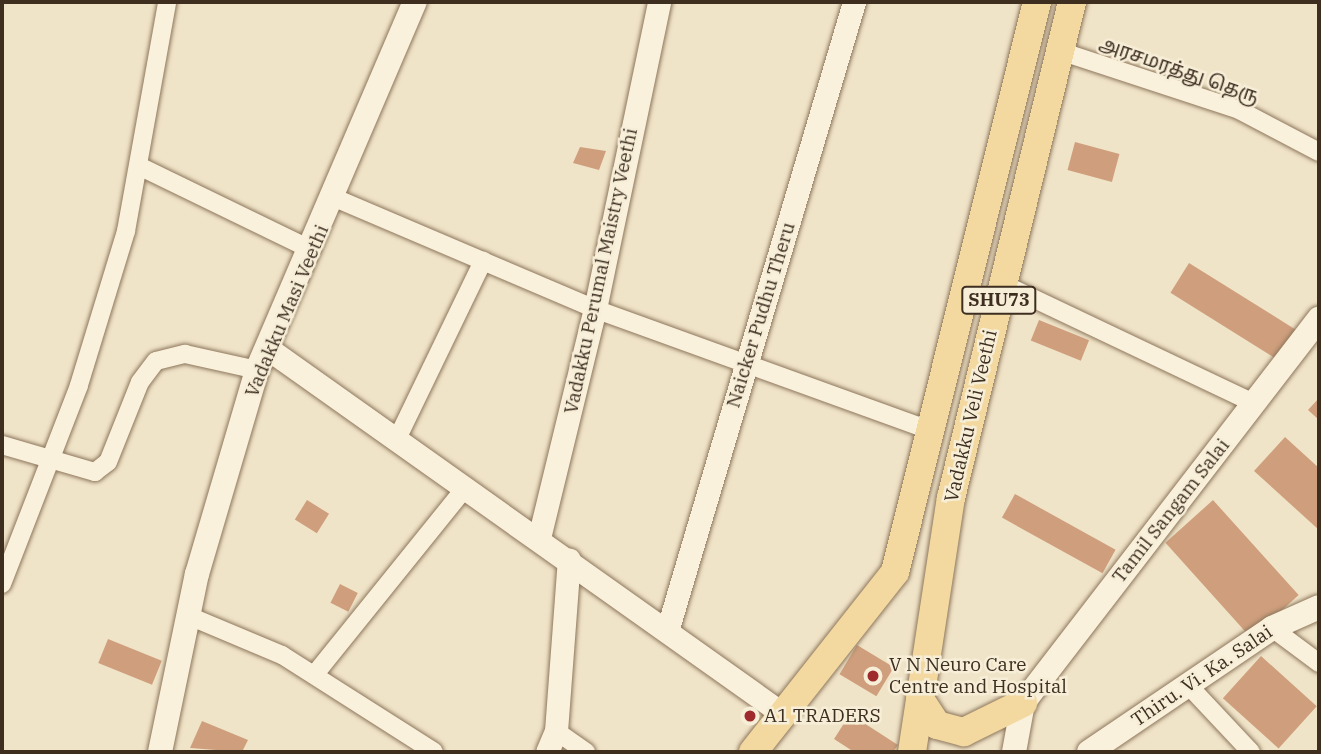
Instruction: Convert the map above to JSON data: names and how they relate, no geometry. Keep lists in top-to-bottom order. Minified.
{"streets":{"main road":["SHU73","Vadakku Masi Veethi","Vadakku Veli Veethi","Tamil Sangam Salai","Thiru. Vi. Ka. Salai"],"street":["அரசமரத்து தெரு","Vadakku Perumal Maistry Veethi","Naicker Pudhu Theru"]},"crossings":[["அரசமரத்து தெரு","Vadakku Veli Veethi"]],"places":["V N Neuro Care Centre and Hospital","A1 TRADERS"]}
